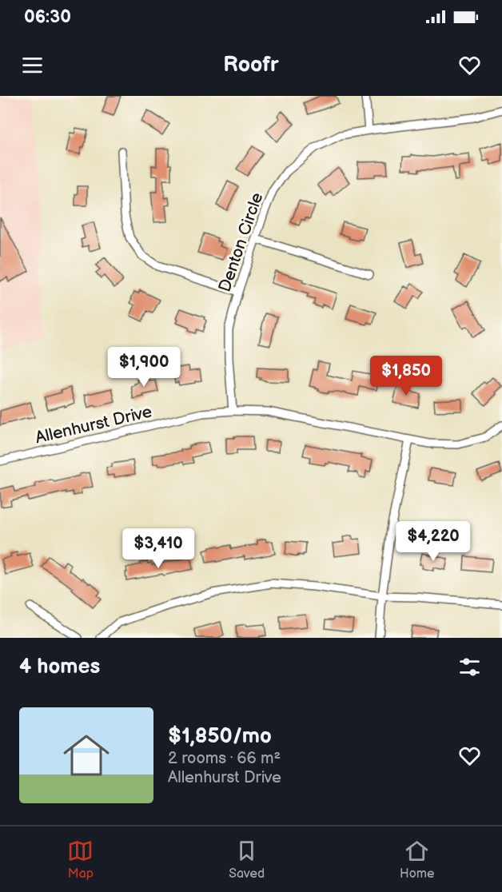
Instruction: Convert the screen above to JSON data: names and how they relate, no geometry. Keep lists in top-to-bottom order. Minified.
{"streets":{"street":["Denton Circle","Allenhurst Drive"]},"crossings":[["Denton Circle","Allenhurst Drive"]],"page":{"status":"06:30","header":"Roofr","price":["$1,900","$1,850","$4,220","$3,410"],"heading":"4 homes","list":[{"name":"$1,850/mo","note":"2 rooms · 66 m² · Allenhurst Drive"}],"tabs":["Map","Saved","Home"]}}
